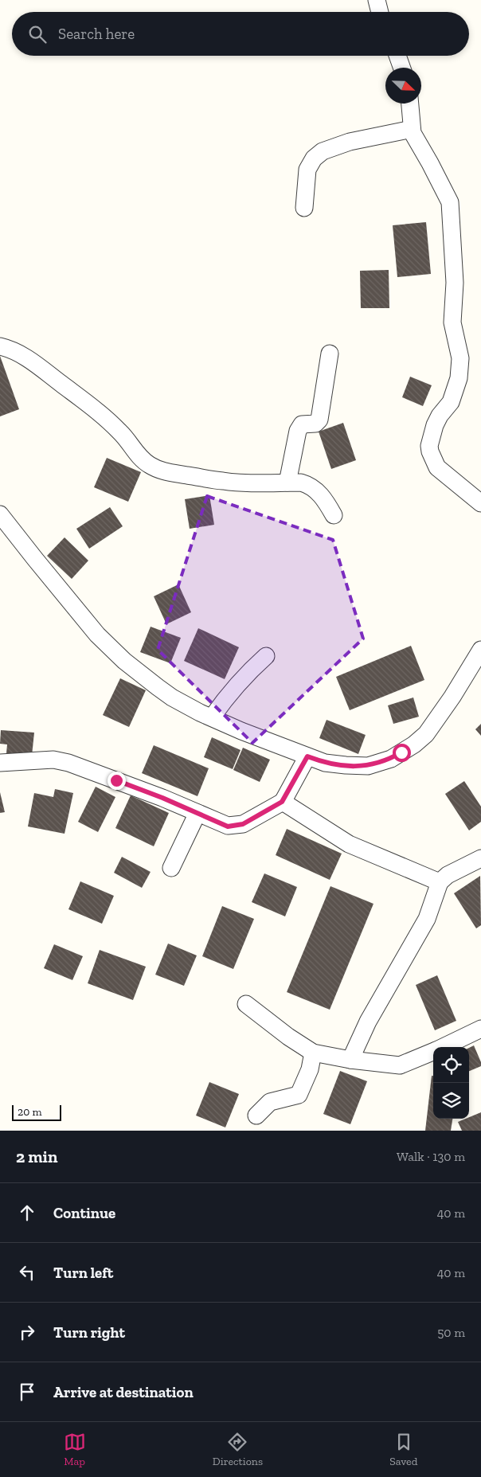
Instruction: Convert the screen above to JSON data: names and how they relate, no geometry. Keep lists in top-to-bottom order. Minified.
{"scale_bar":"20 m","north":"bottom right","page":{"search":"Search here","scale":"20 m","heading":["2 min","Walk · 130 m"],"list":[["Continue","40 m"],["Turn left","40 m"],["Turn right","50 m"],"Arrive at destination"],"nav":["Map","Directions","Saved"]}}
